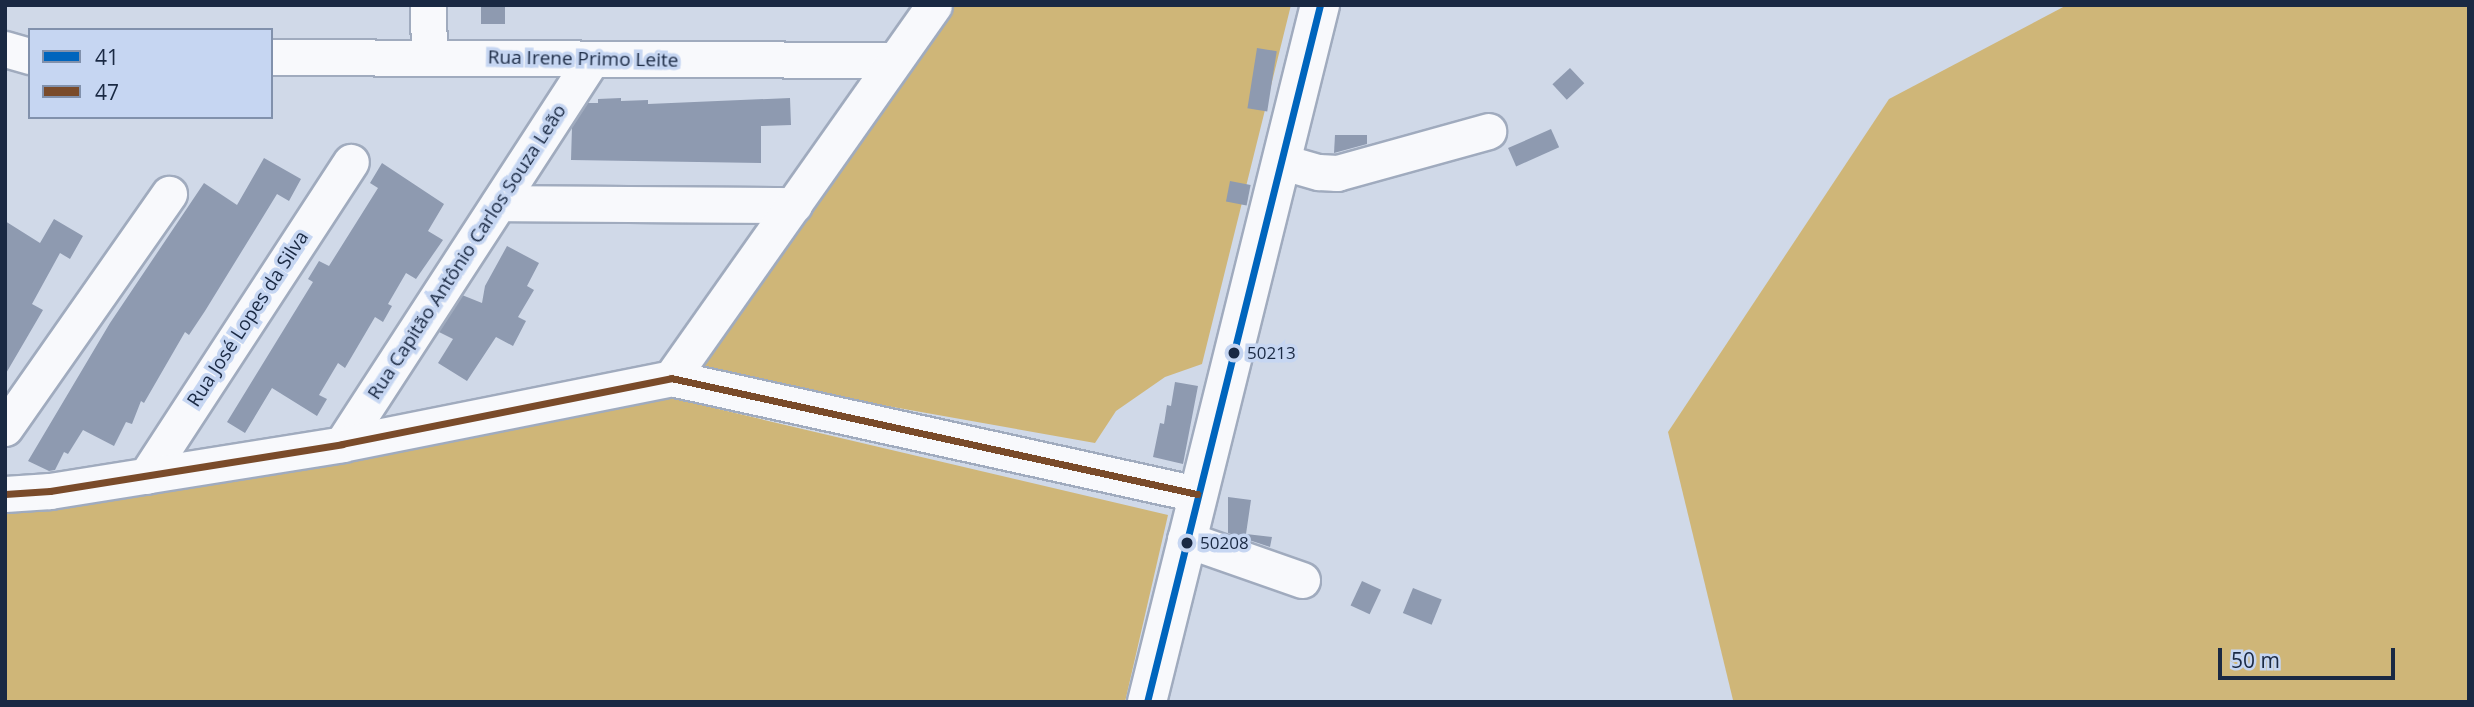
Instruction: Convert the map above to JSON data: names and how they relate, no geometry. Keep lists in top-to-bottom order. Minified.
{"streets":{"street":["Rua Irene Primo Leite","Rua Capitão Antônio Carlos Souza Leão","Rua José Lopes da Silva"]},"crossings":[["Rua Irene Primo Leite","Rua Capitão Antônio Carlos Souza Leão"]],"places":["50213","50208"],"lines":["transit line 41","transit line 47"],"legend":["41","47"],"scale_bar":"50 m"}
